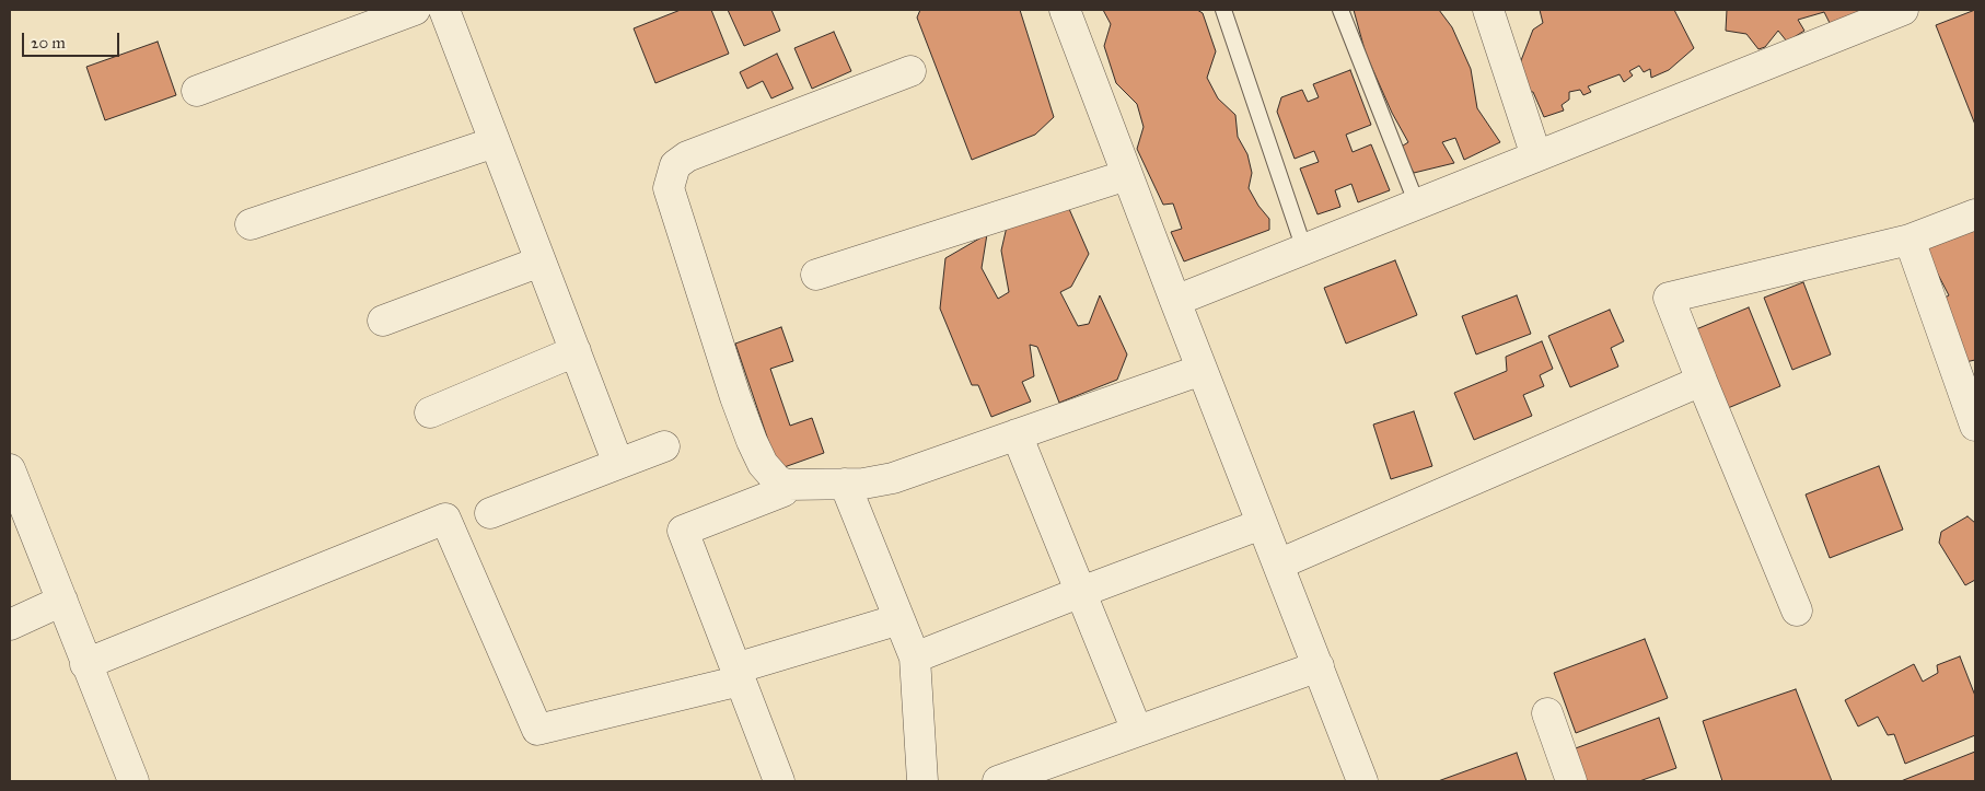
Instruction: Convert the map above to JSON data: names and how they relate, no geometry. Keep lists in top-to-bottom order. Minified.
{"scale_bar":"20 m"}
